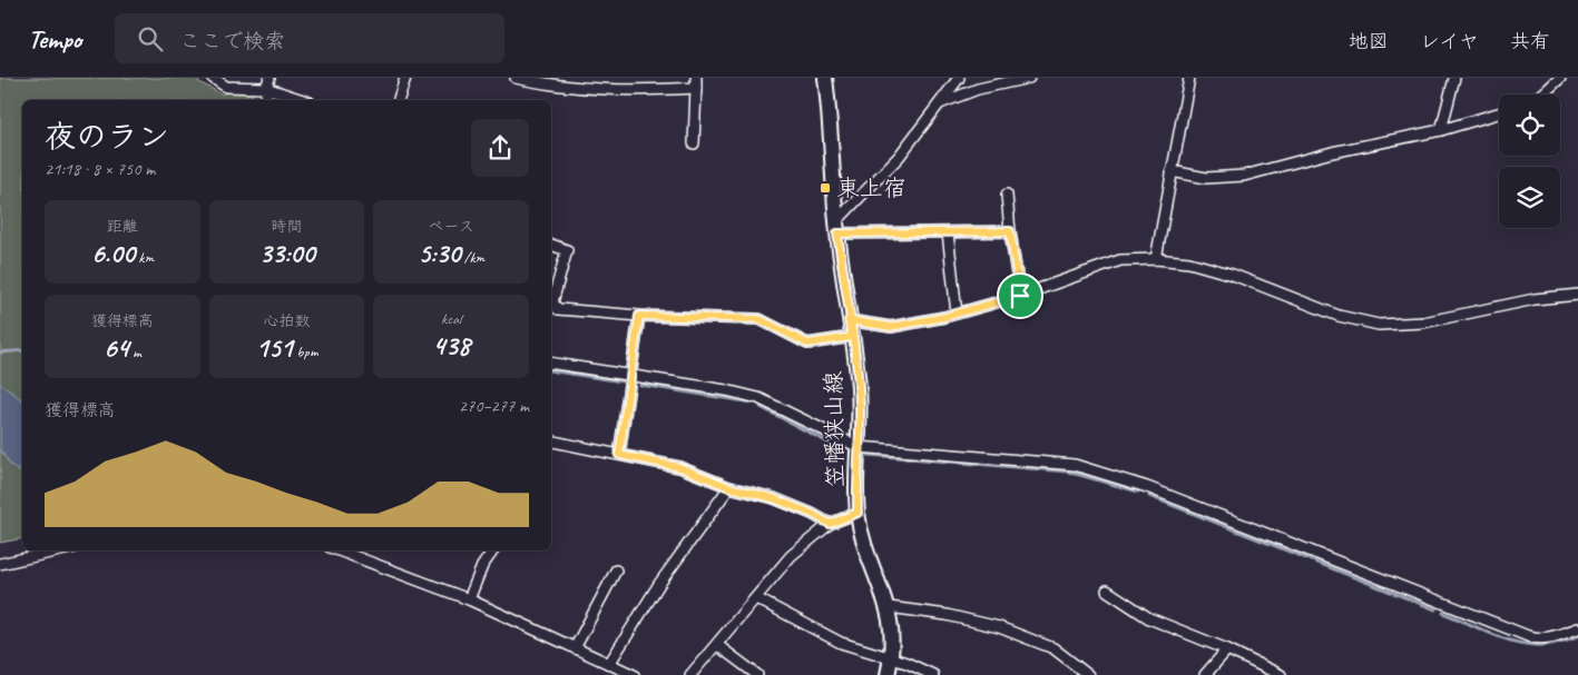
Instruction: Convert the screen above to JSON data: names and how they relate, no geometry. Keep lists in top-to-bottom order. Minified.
{"streets":{"main road":["笠幡狭山線"]},"places":{"transit":["東上宿"]},"page":{"header":"Tempo","search":"ここで検索","nav":["地図","レイヤ","共有"],"heading":["夜のラン","21:18 · 8 × 750 m"],"stats":[["距離","6.00 km"],["時間","33:00"],["ペース","5:30 /km"],["獲得標高","64 m"],["心拍数","151 bpm"],["kcal","438"]],"chart":["獲得標高","270–277 m"]}}
